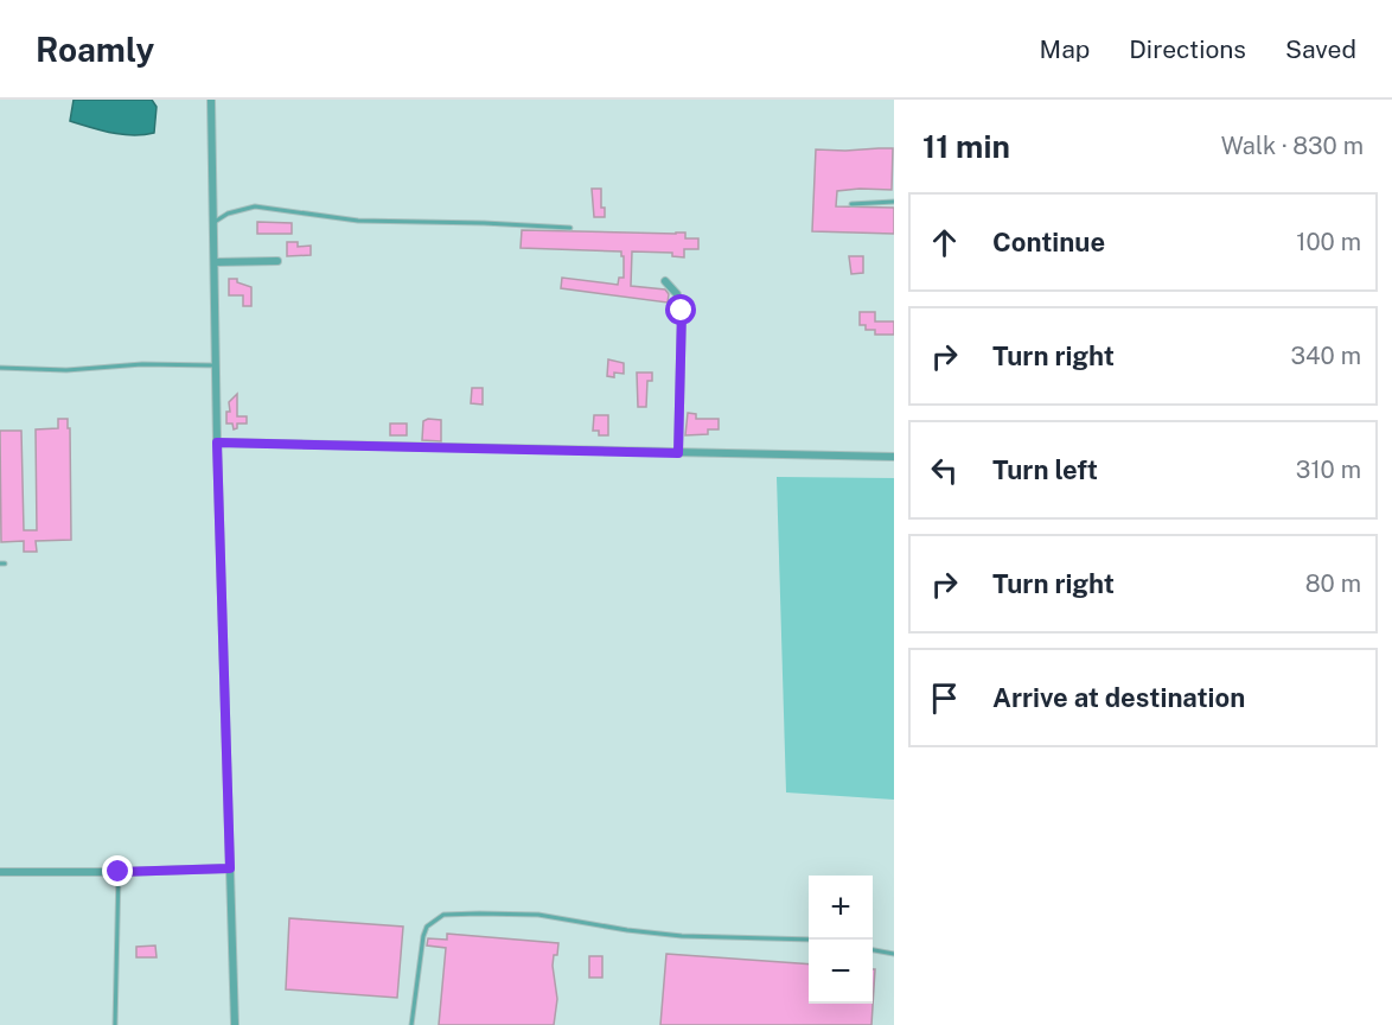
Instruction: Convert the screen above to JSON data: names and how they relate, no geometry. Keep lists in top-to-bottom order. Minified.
{"page":{"header":"Roamly","nav":["Map","Directions","Saved"],"heading":["11 min","Walk · 830 m"],"list":[["Continue","100 m"],["Turn right","340 m"],["Turn left","310 m"],["Turn right","80 m"],"Arrive at destination"],"map_buttons":["+","−"]}}
